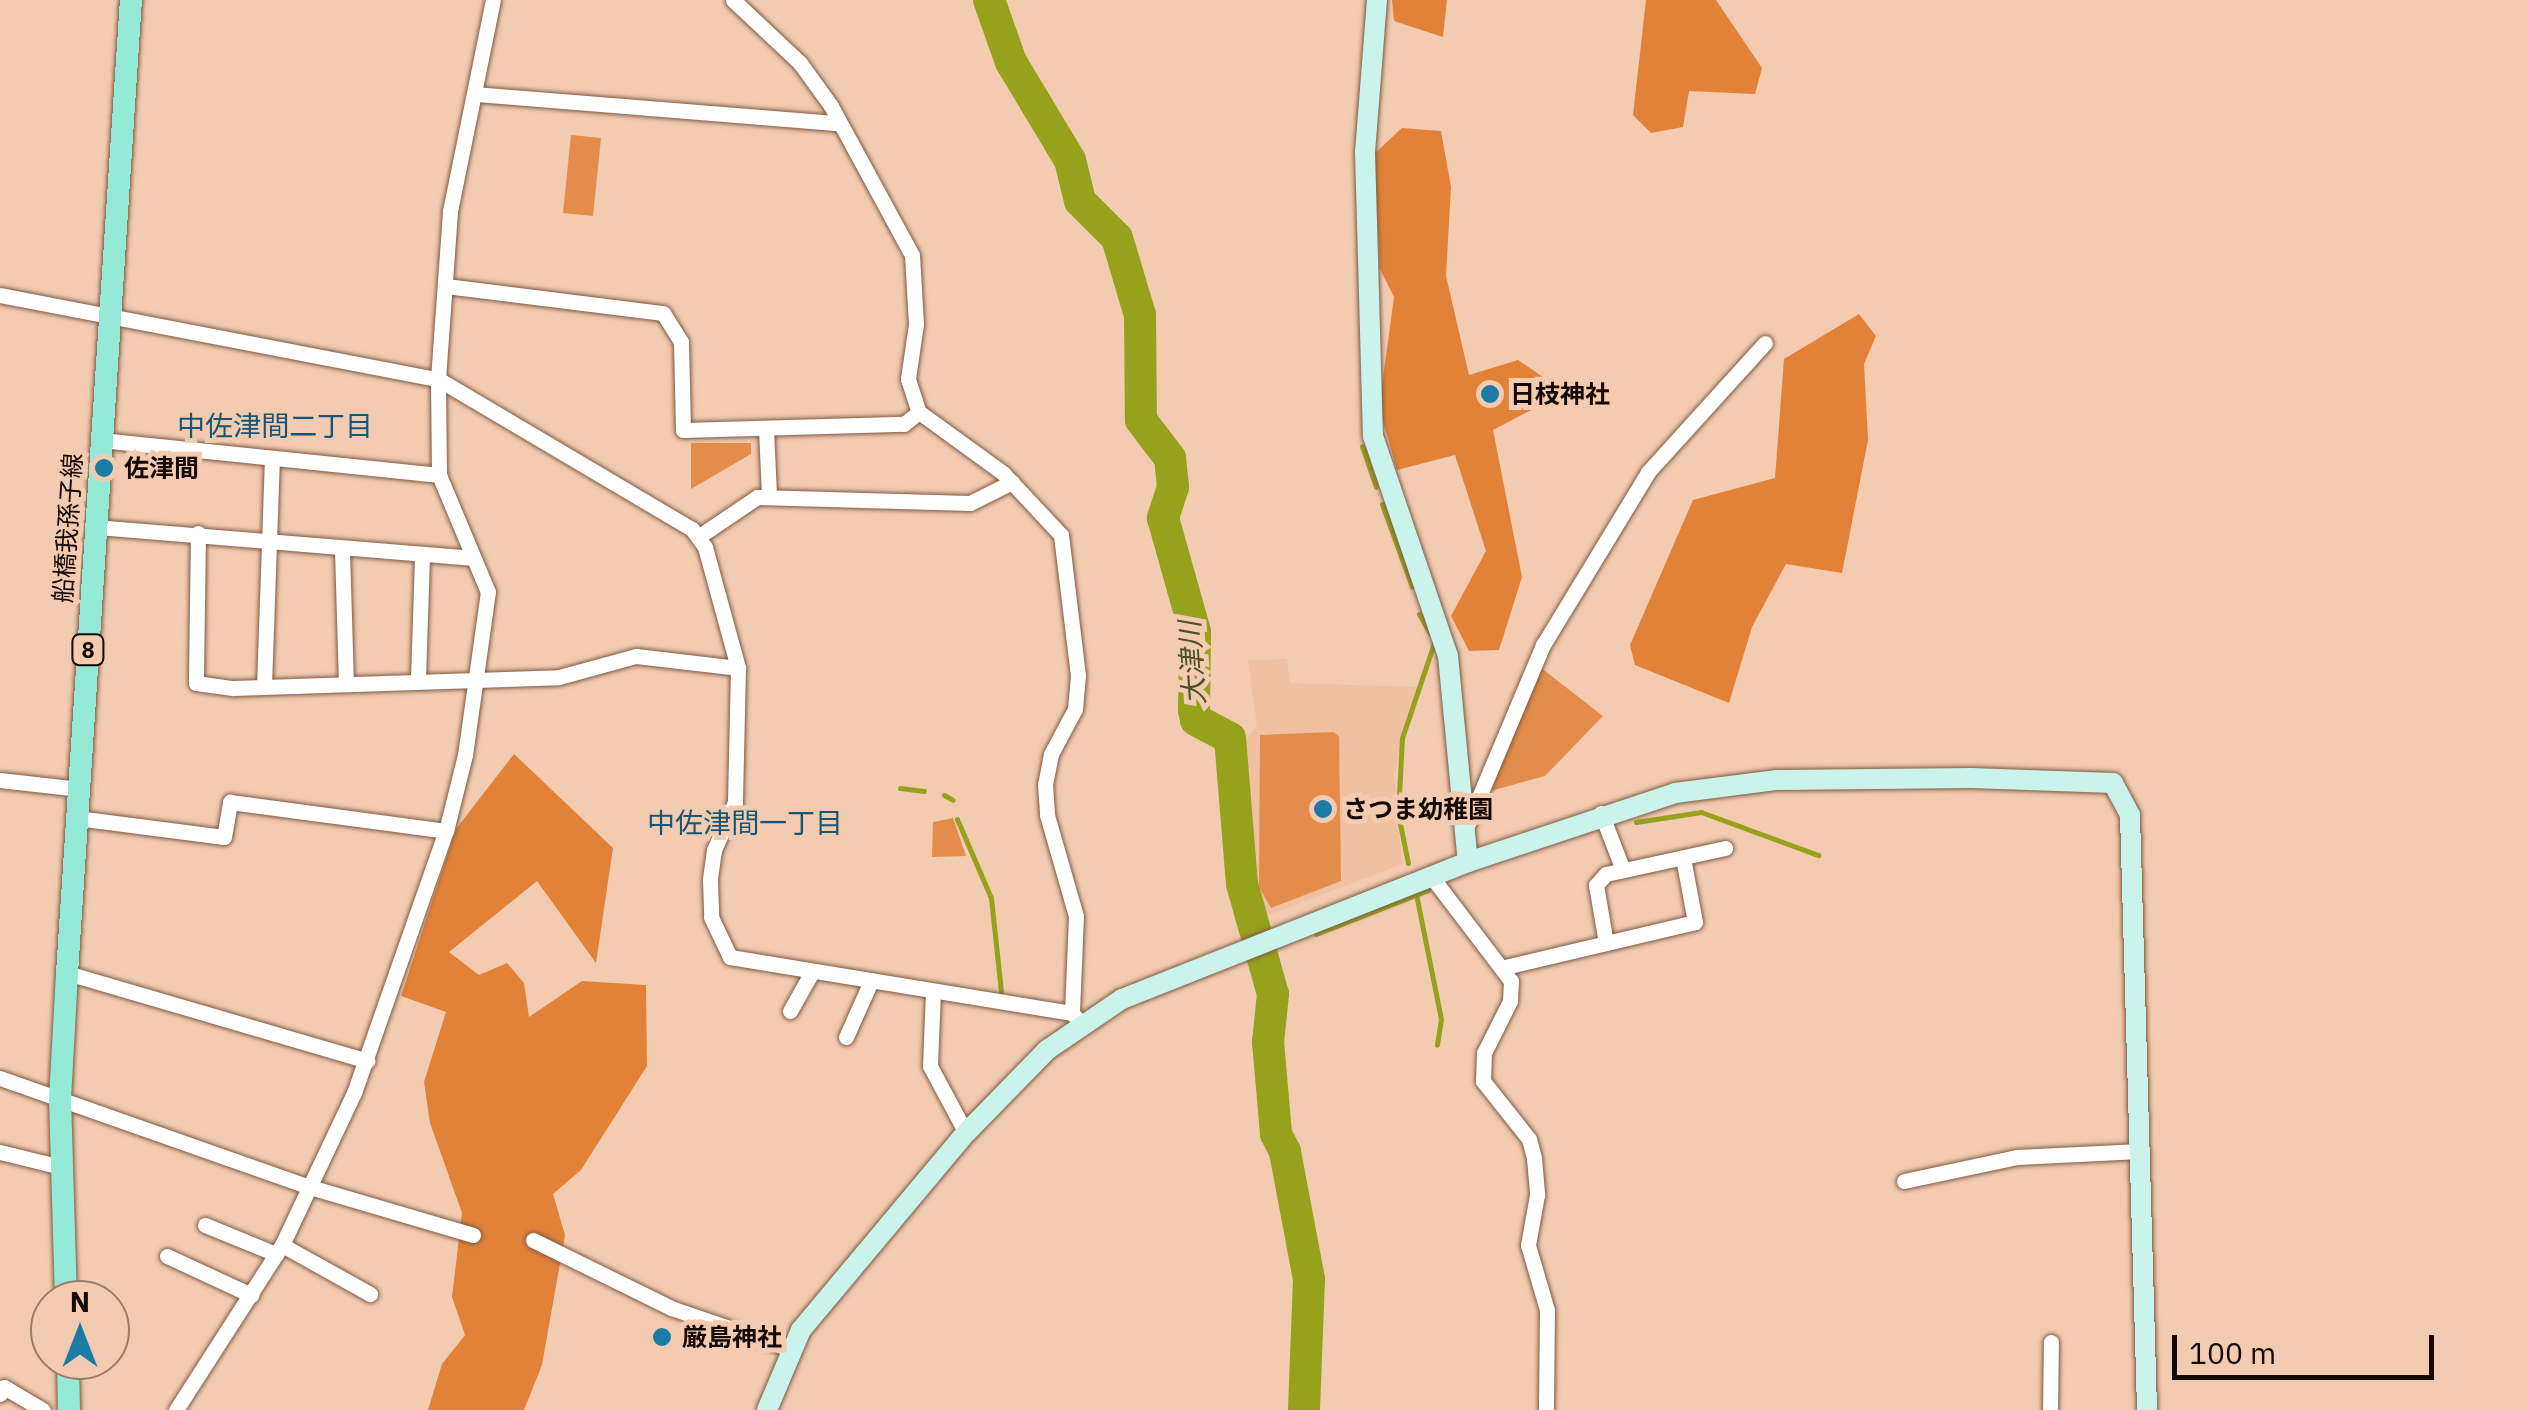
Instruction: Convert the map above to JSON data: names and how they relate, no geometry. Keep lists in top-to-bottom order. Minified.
{"streets":{"main road":["船橋我孫子線","8"]},"districts":["中佐津間二丁目","中佐津間一丁目"],"water":["大津川"],"places":["日枝神社","佐津間","さつま幼稚園","厳島神社"],"scale_bar":"100 m","north":"top"}
